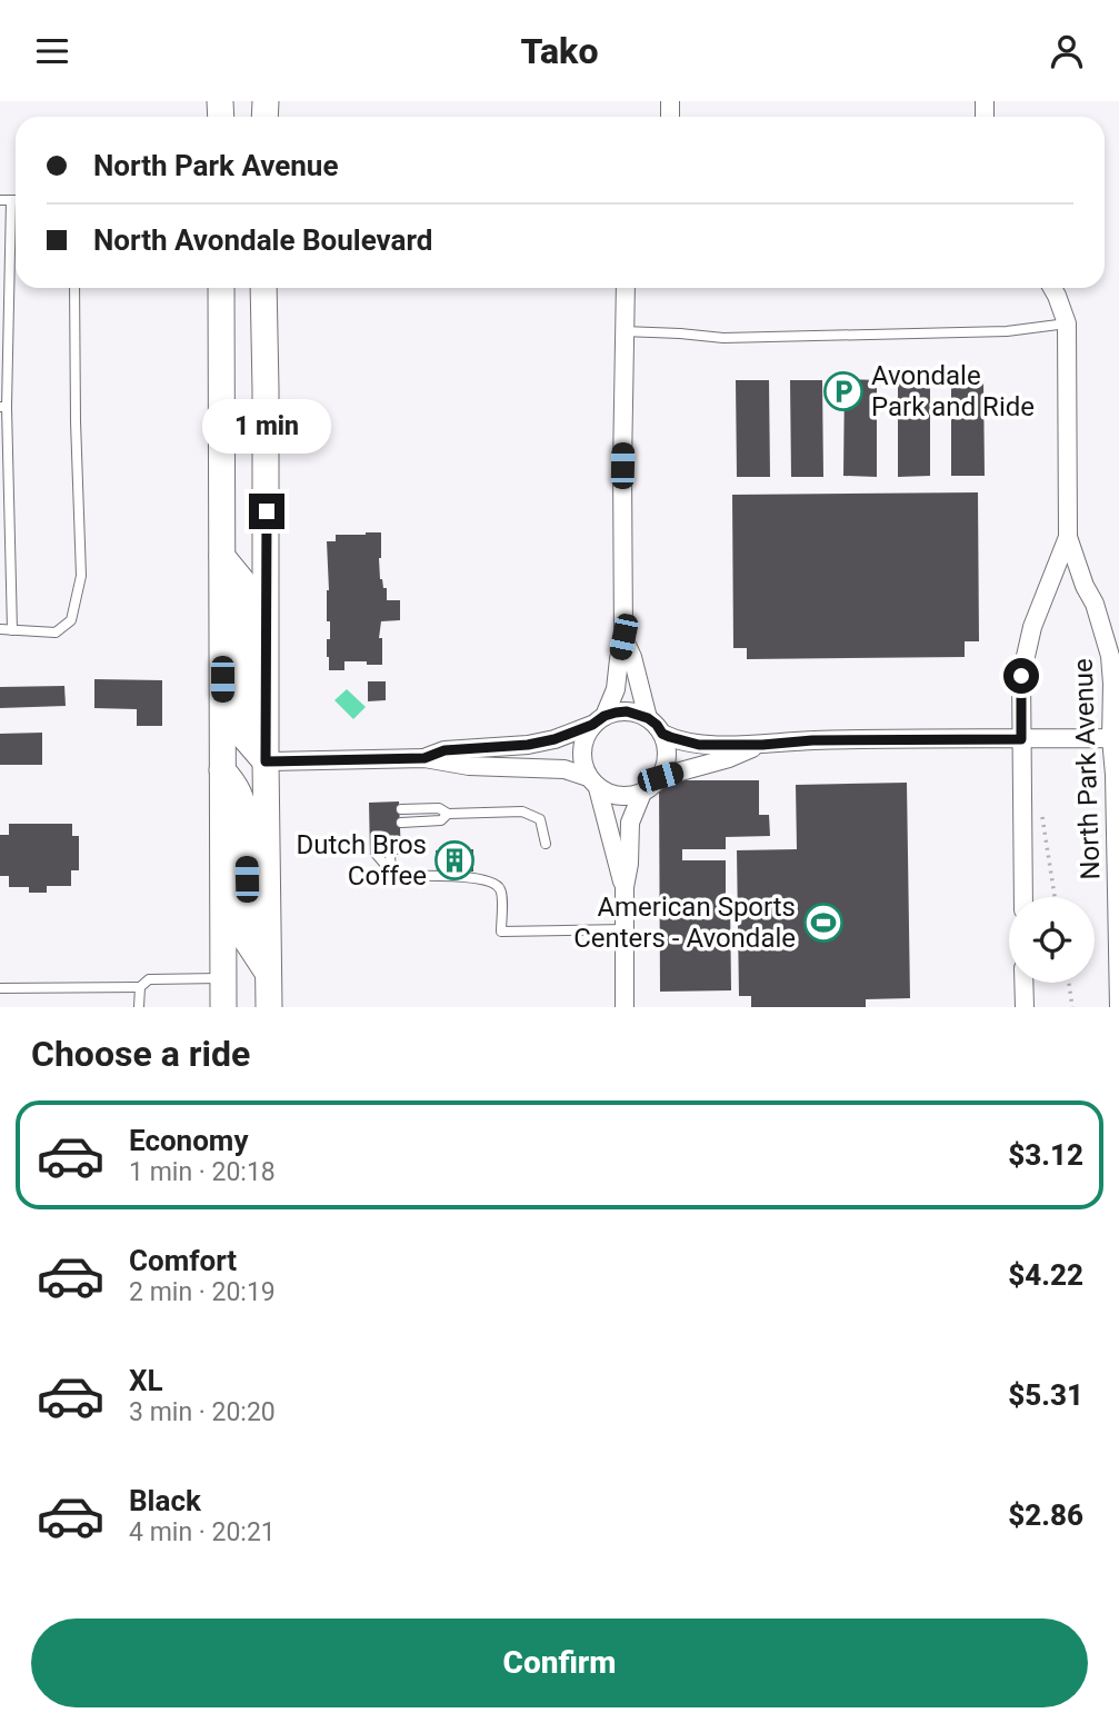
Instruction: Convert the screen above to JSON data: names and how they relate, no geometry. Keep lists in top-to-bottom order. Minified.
{"streets":{"street":["North Park Avenue"]},"places":{"parking":["Avondale Park and Ride"],"building":["Dutch Bros Coffee"],"sports":["American Sports Centers - Avondale"]},"page":{"header":"Tako","banner":["North Park Avenue","North Avondale Boulevard"],"bubble":"1 min","heading":"Choose a ride","list":[{"name":"Economy","note":"1 min · 20:18","value":"$3.12"},{"name":"Comfort","note":"2 min · 20:19","value":"$4.22"},{"name":"XL","note":"3 min · 20:20","value":"$5.31"},{"name":"Black","note":"4 min · 20:21","value":"$2.86"}],"buttons":"Confirm"}}
